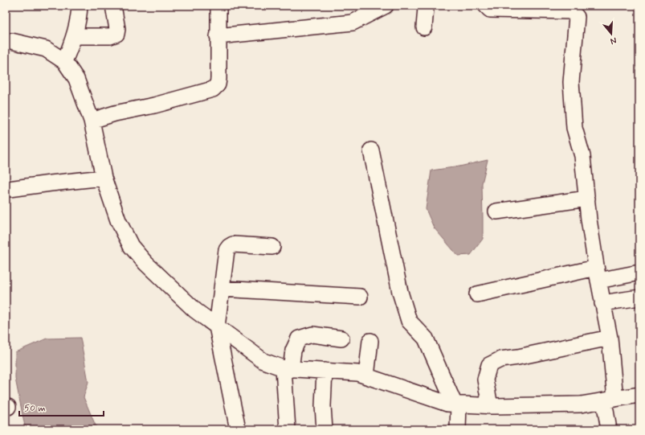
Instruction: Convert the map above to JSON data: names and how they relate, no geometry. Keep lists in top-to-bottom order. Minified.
{"scale_bar":"50 m","north":"bottom"}
